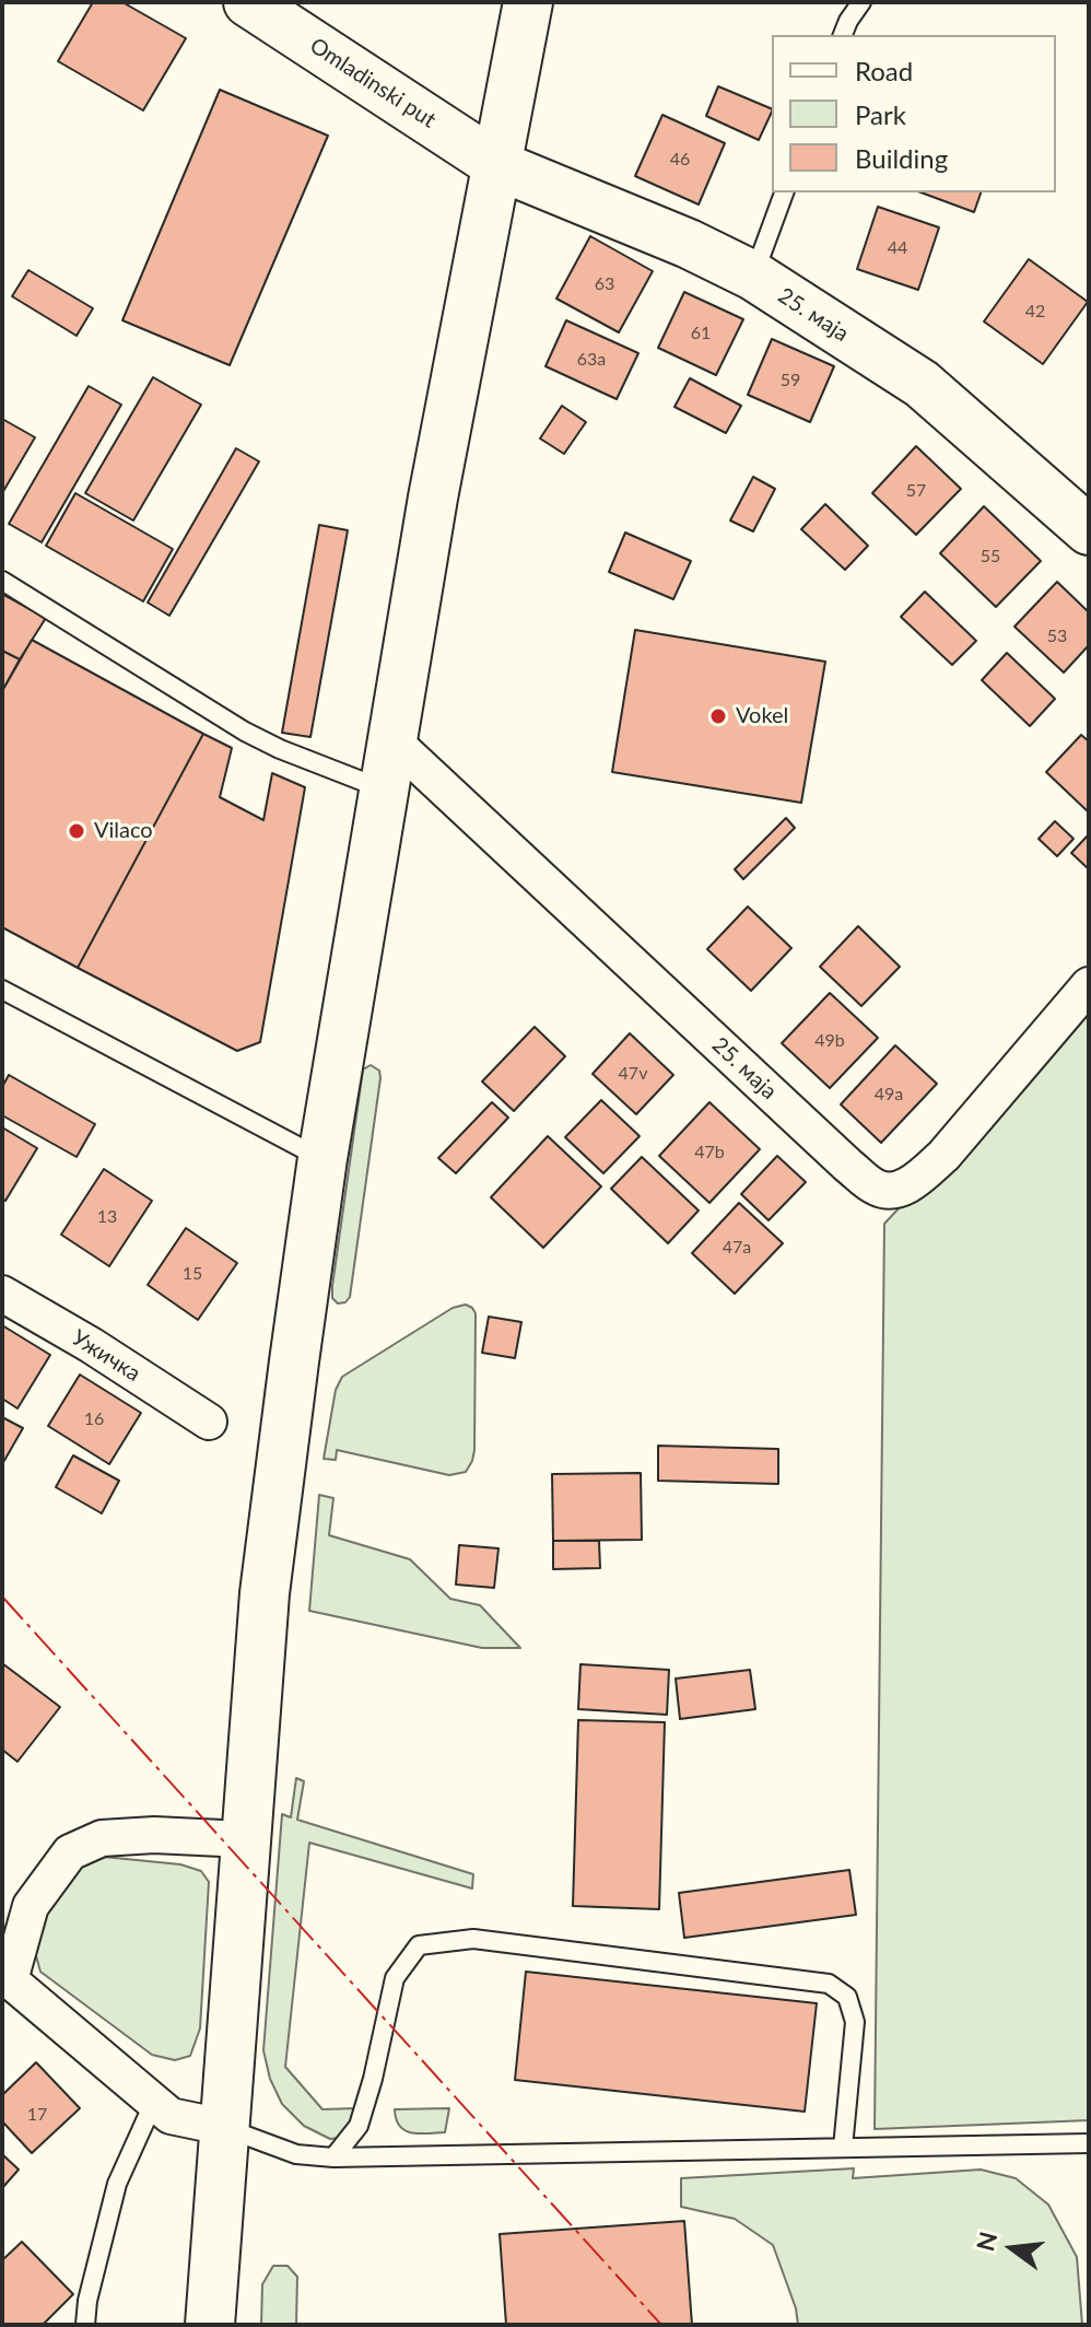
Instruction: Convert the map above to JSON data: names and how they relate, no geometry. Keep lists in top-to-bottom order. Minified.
{"streets":{"main road":["Omladinski put","25. маја"],"street":["Ужичка"]},"crossings":[["Omladinski put","25. маја"]],"places":["Vokel","Vilaco"],"house_numbers":["46","44","63","42","61","63a","59","57","55","53","49b","47v","49a","47b","13","47a","15","16","17"],"legend":["Road","Park","Building"],"north":"left"}
